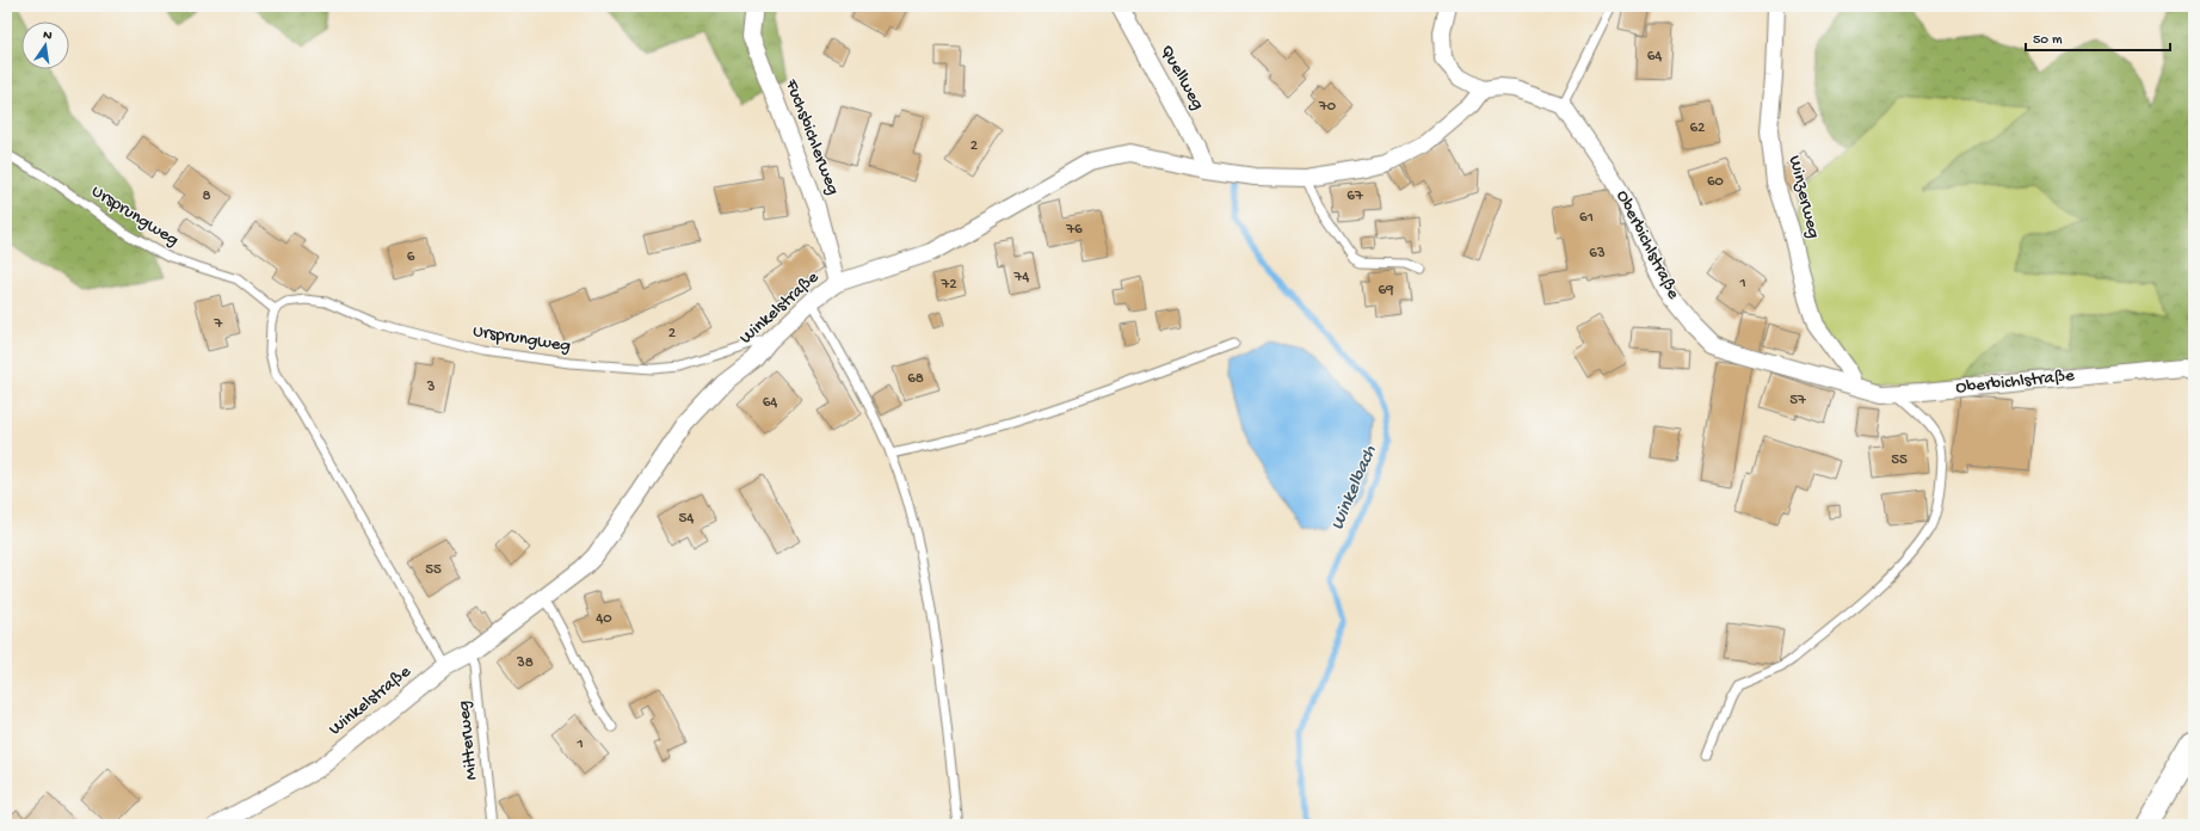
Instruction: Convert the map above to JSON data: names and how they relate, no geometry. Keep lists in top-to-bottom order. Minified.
{"streets":{"street":["Quellweg","Fuchsbichlerweg","Winzerweg","Oberbichlstraße","Winkelstraße"],"lane":["Ursprungweg","Mitterweg"]},"crossings":[["Quellweg","Winkelstraße"],["Fuchsbichlerweg","Winkelstraße"],["Winzerweg","Oberbichlstraße"],["Ursprungweg","Winkelstraße"],["Winkelstraße","Mitterweg"]],"water":["Winkelbach"],"house_numbers":["64","70","62","2","60","8","67","61","76","63","6","74","1","72","69","7","2","68","3","57","64","55","54","55","40","38","1"],"scale_bar":"50 m","north":"top"}
